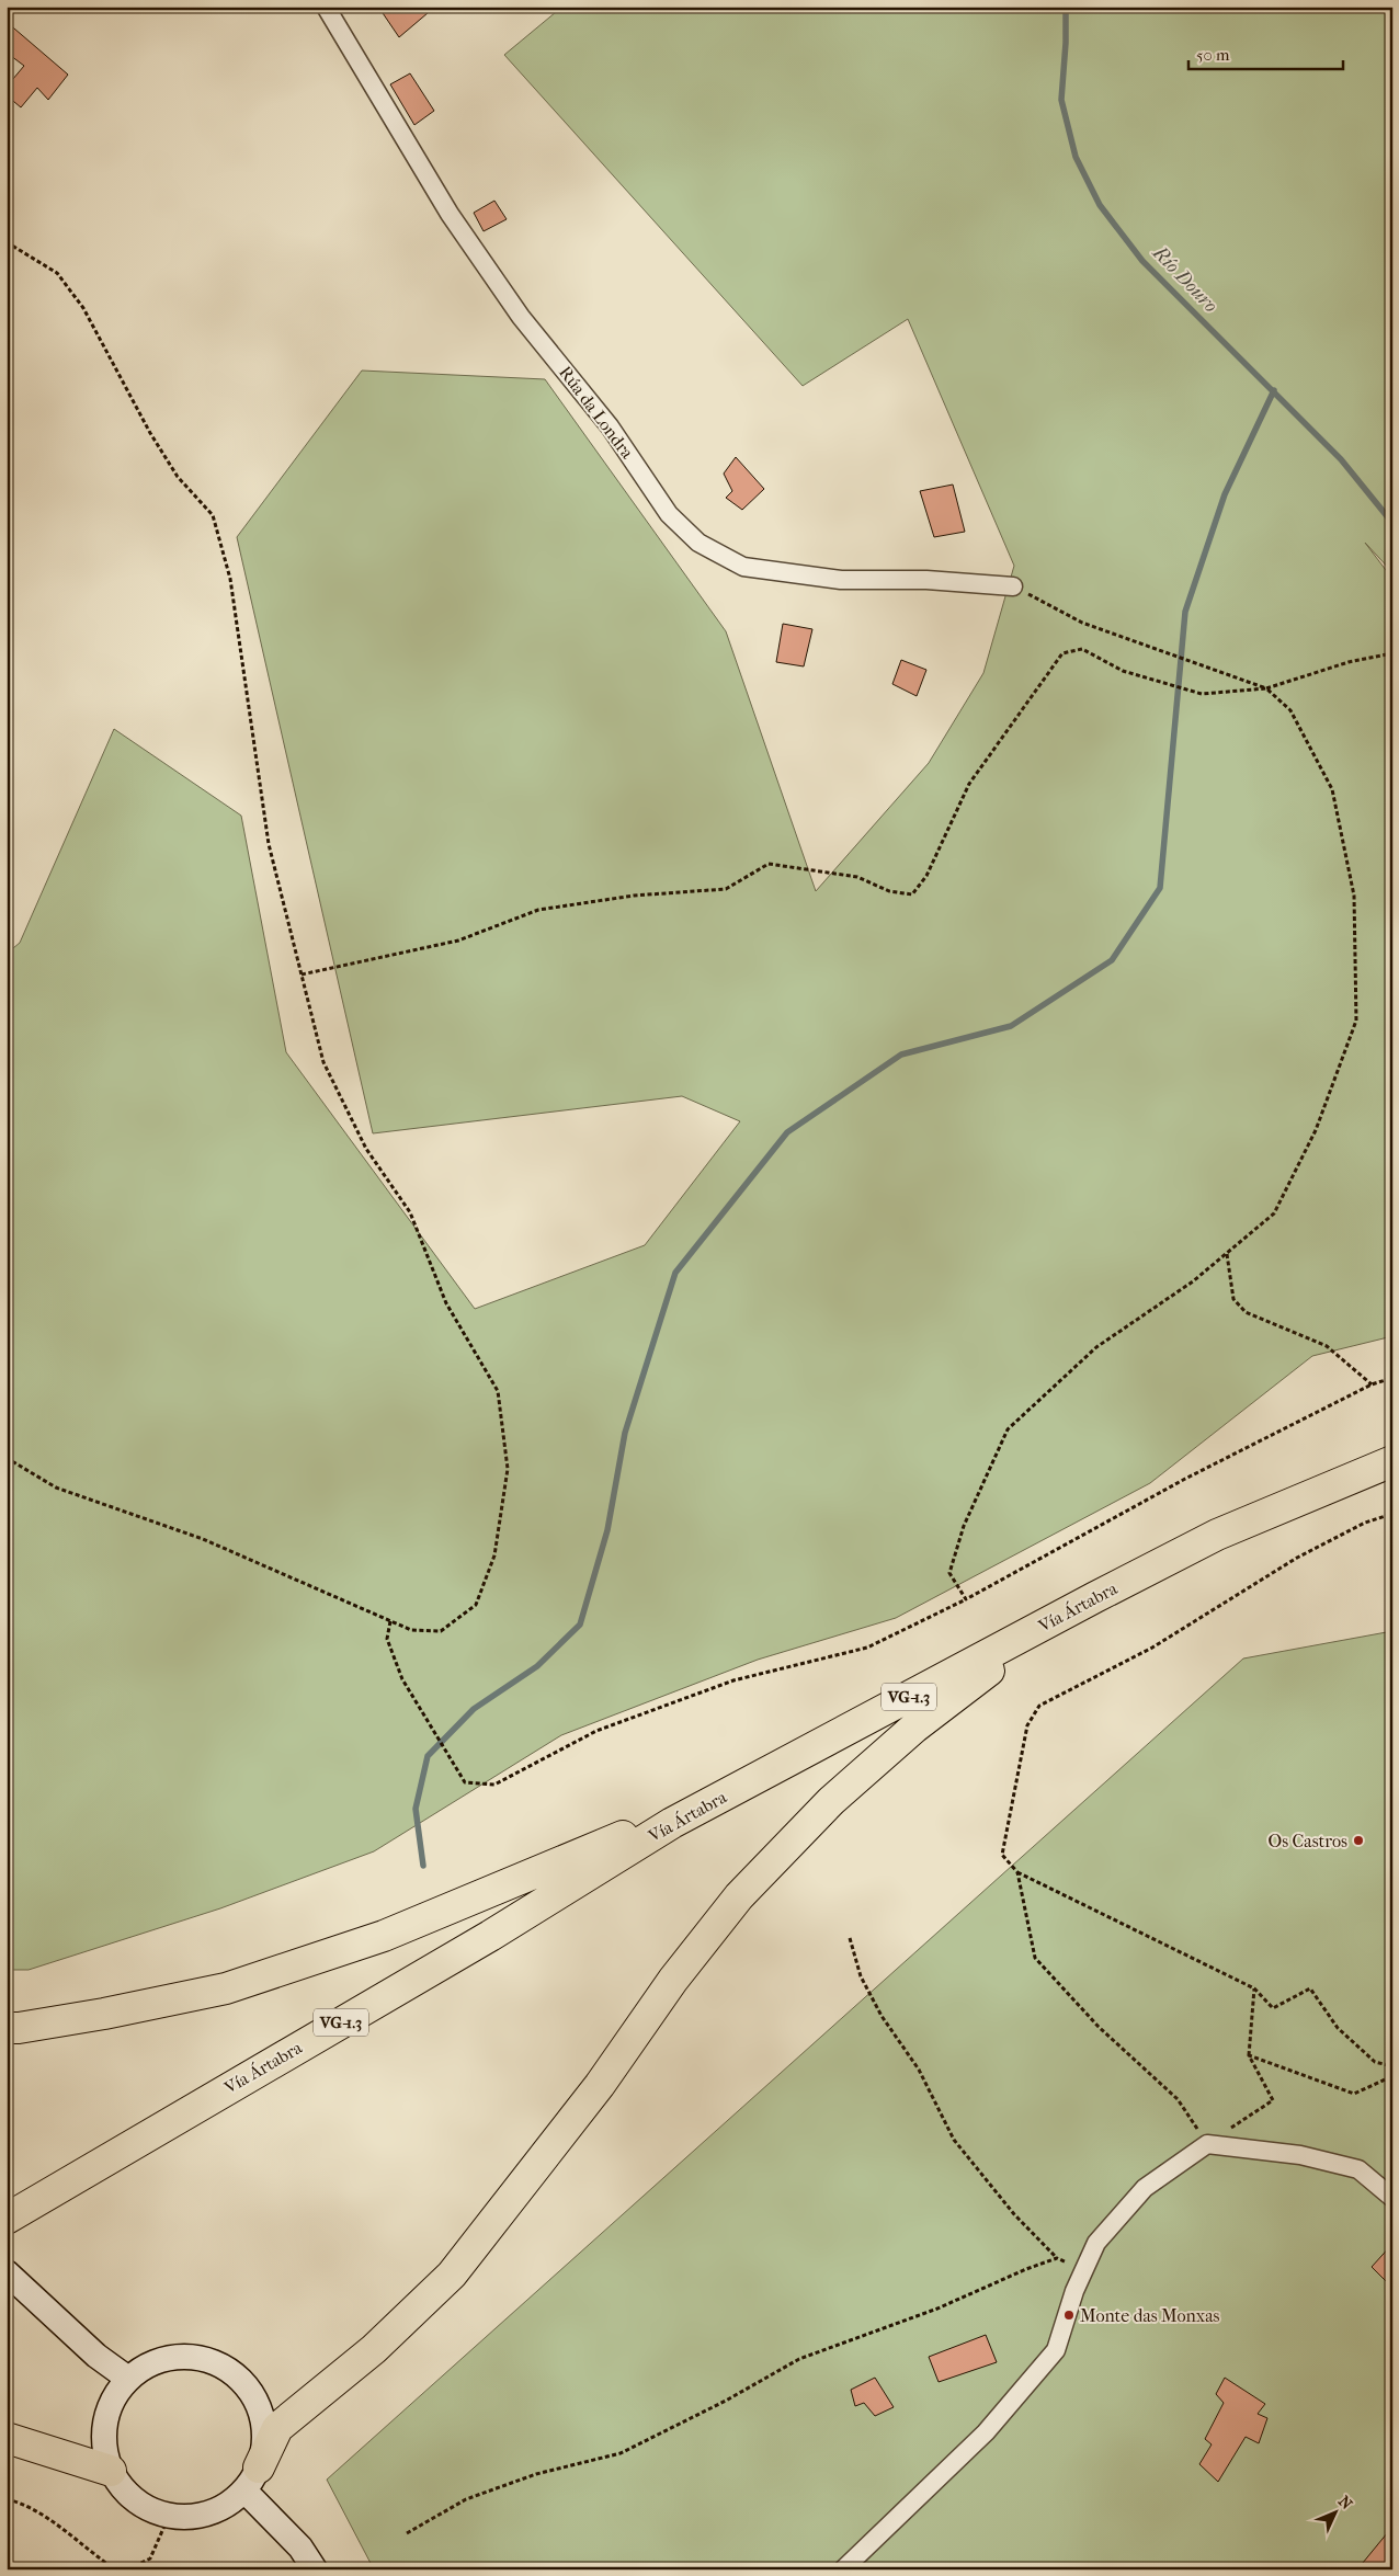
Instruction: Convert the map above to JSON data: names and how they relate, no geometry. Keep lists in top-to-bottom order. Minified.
{"streets":{"highway":["Vía Ártabra","VG-1.3"],"street":["Rúa da Londra"]},"water":["Río Douro"],"places":["Os Castros","Monte das Monxas"],"scale_bar":"50 m","north":"top right"}
